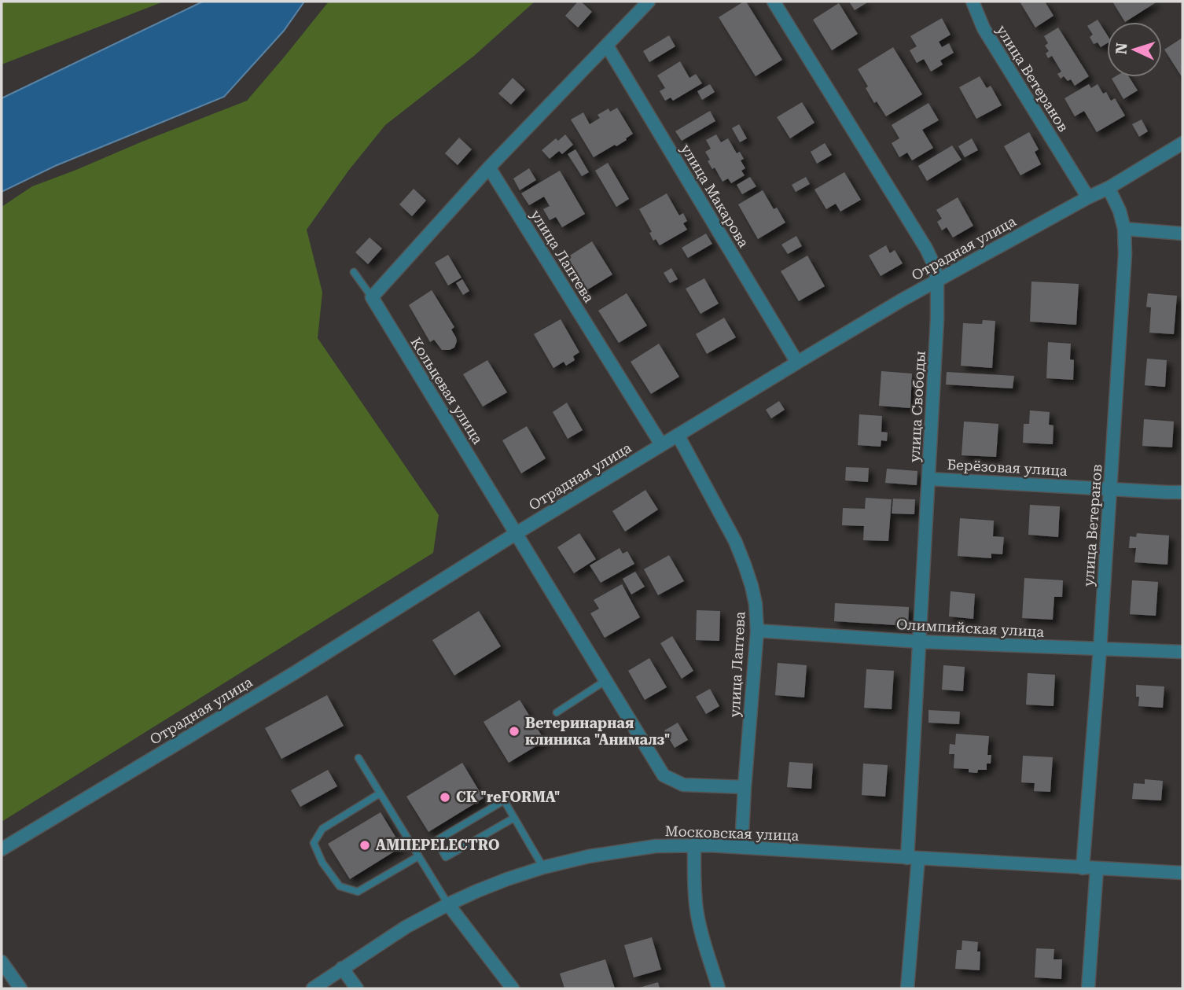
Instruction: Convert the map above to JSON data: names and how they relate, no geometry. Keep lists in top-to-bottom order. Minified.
{"streets":{"street":["улица Ветеранов","улица Макарова","Отрадная улица","улица Лаптева","Кольцевая улица","улица Свободы","Берёзовая улица","Олимпийская улица","Московская улица"]},"crossings":[["улица Ветеранов","Отрадная улица"],["улица Ветеранов","Берёзовая улица"],["улица Ветеранов","Олимпийская улица"],["улица Ветеранов","Московская улица"],["улица Макарова","Отрадная улица"],["Отрадная улица","улица Лаптева"],["Отрадная улица","Кольцевая улица"],["Отрадная улица","улица Свободы"],["улица Лаптева","Кольцевая улица"],["улица Лаптева","Олимпийская улица"],["улица Лаптева","Московская улица"],["улица Свободы","Берёзовая улица"],["улица Свободы","Олимпийская улица"],["улица Свободы","Московская улица"]],"places":["Ветеринарная клиника \"Анималз\"","СК \"reFORMA\"","АМПЕРELECTRO"],"north":"left"}
